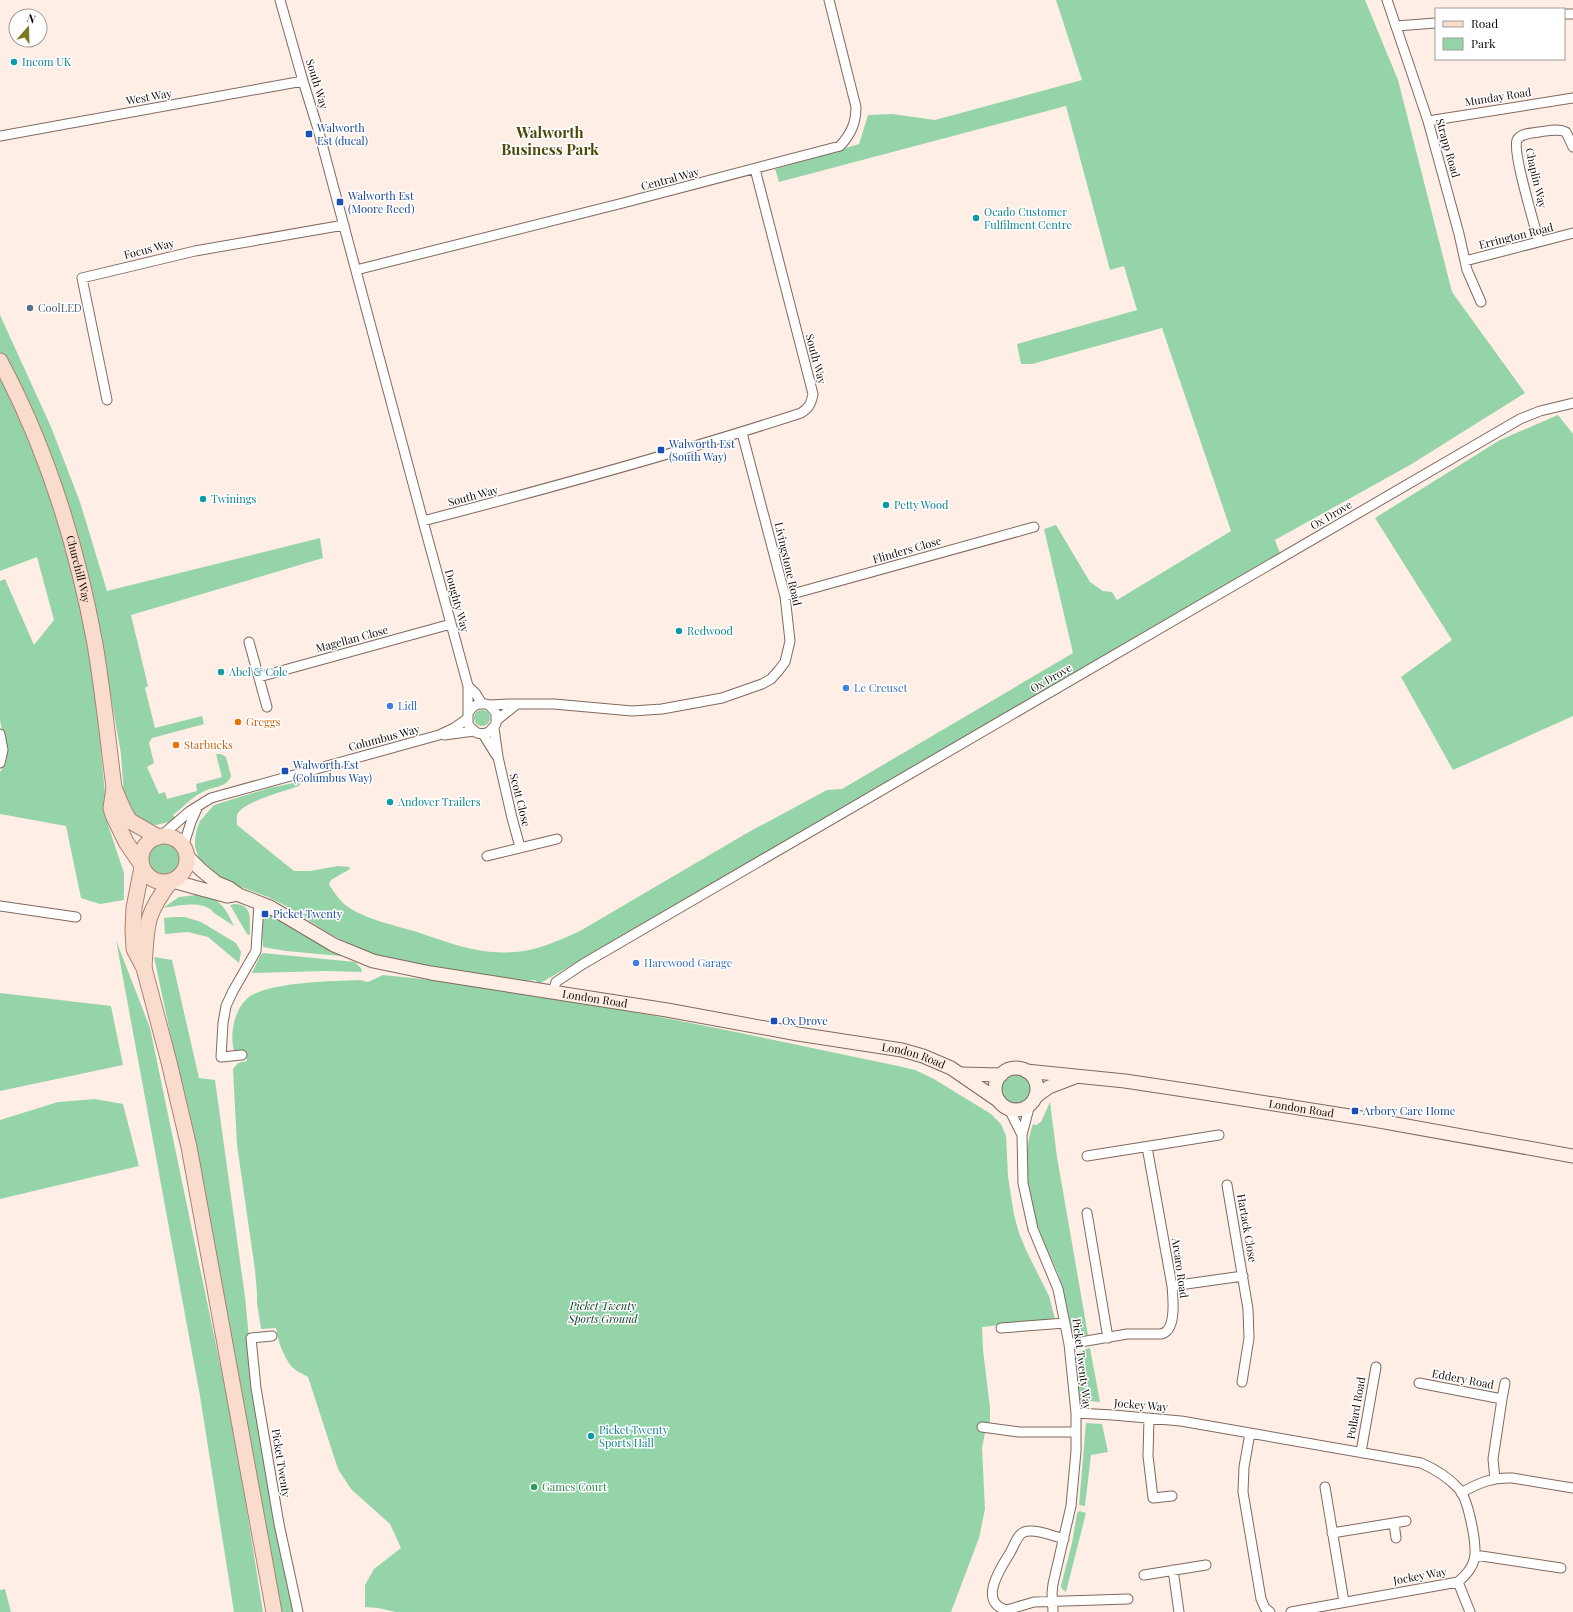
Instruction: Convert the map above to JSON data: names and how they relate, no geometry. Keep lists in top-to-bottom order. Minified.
{"streets":{"main road":["Churchill Way","London Road"],"street":["South Way","West Way","Munday Road","Strapp Road","Chaplin Way","Central Way","Errington Road","Focus Way","Ox Drove","Flinders Close","Livingstone Road","Doughty Way","Magellan Close","Columbus Way","Scott Close","Hartack Close","Arcaro Road","Picket Twenty Way","Eddery Road","Jockey Way","Pollard Road","Picket Twenty"]},"crossings":[["South Way","West Way"],["South Way","Central Way"],["South Way","Focus Way"],["South Way","Livingstone Road"],["South Way","Doughty Way"],["Munday Road","Strapp Road"],["Strapp Road","Errington Road"],["Chaplin Way","Errington Road"],["Ox Drove","London Road"],["Flinders Close","Livingstone Road"],["Livingstone Road","Doughty Way"],["Livingstone Road","Columbus Way"],["Livingstone Road","Scott Close"],["Churchill Way","Columbus Way"],["Churchill Way","London Road"],["Doughty Way","Magellan Close"],["Doughty Way","Columbus Way"],["Doughty Way","Scott Close"],["Columbus Way","Scott Close"],["Columbus Way","London Road"],["Hartack Close","Arcaro Road"],["Arcaro Road","Picket Twenty Way"],["Picket Twenty Way","Jockey Way"],["Jockey Way","Pollard Road"]],"districts":["Walworth Business Park"],"parks":["Picket Twenty Sports Ground"],"places":{"other":["Incom UK","Ocado Customer Fulfilment Centre","CoolLED","Twinings","Petty Wood","Redwood","Abel & Cole","Le Creuset","Lidl","Greggs","Starbucks","Andover Trailers","Harewood Garage","Picket Twenty Sports Hall","Games Court"],"transit":["Walworth Est (ducal)","Walworth Est (Moore Reed)","Walworth Est (South Way)","Walworth Est (Columbus Way)","Picket Twenty","Ox Drove","Arbory Care Home"]},"legend":["Road","Park"],"north":"top"}
